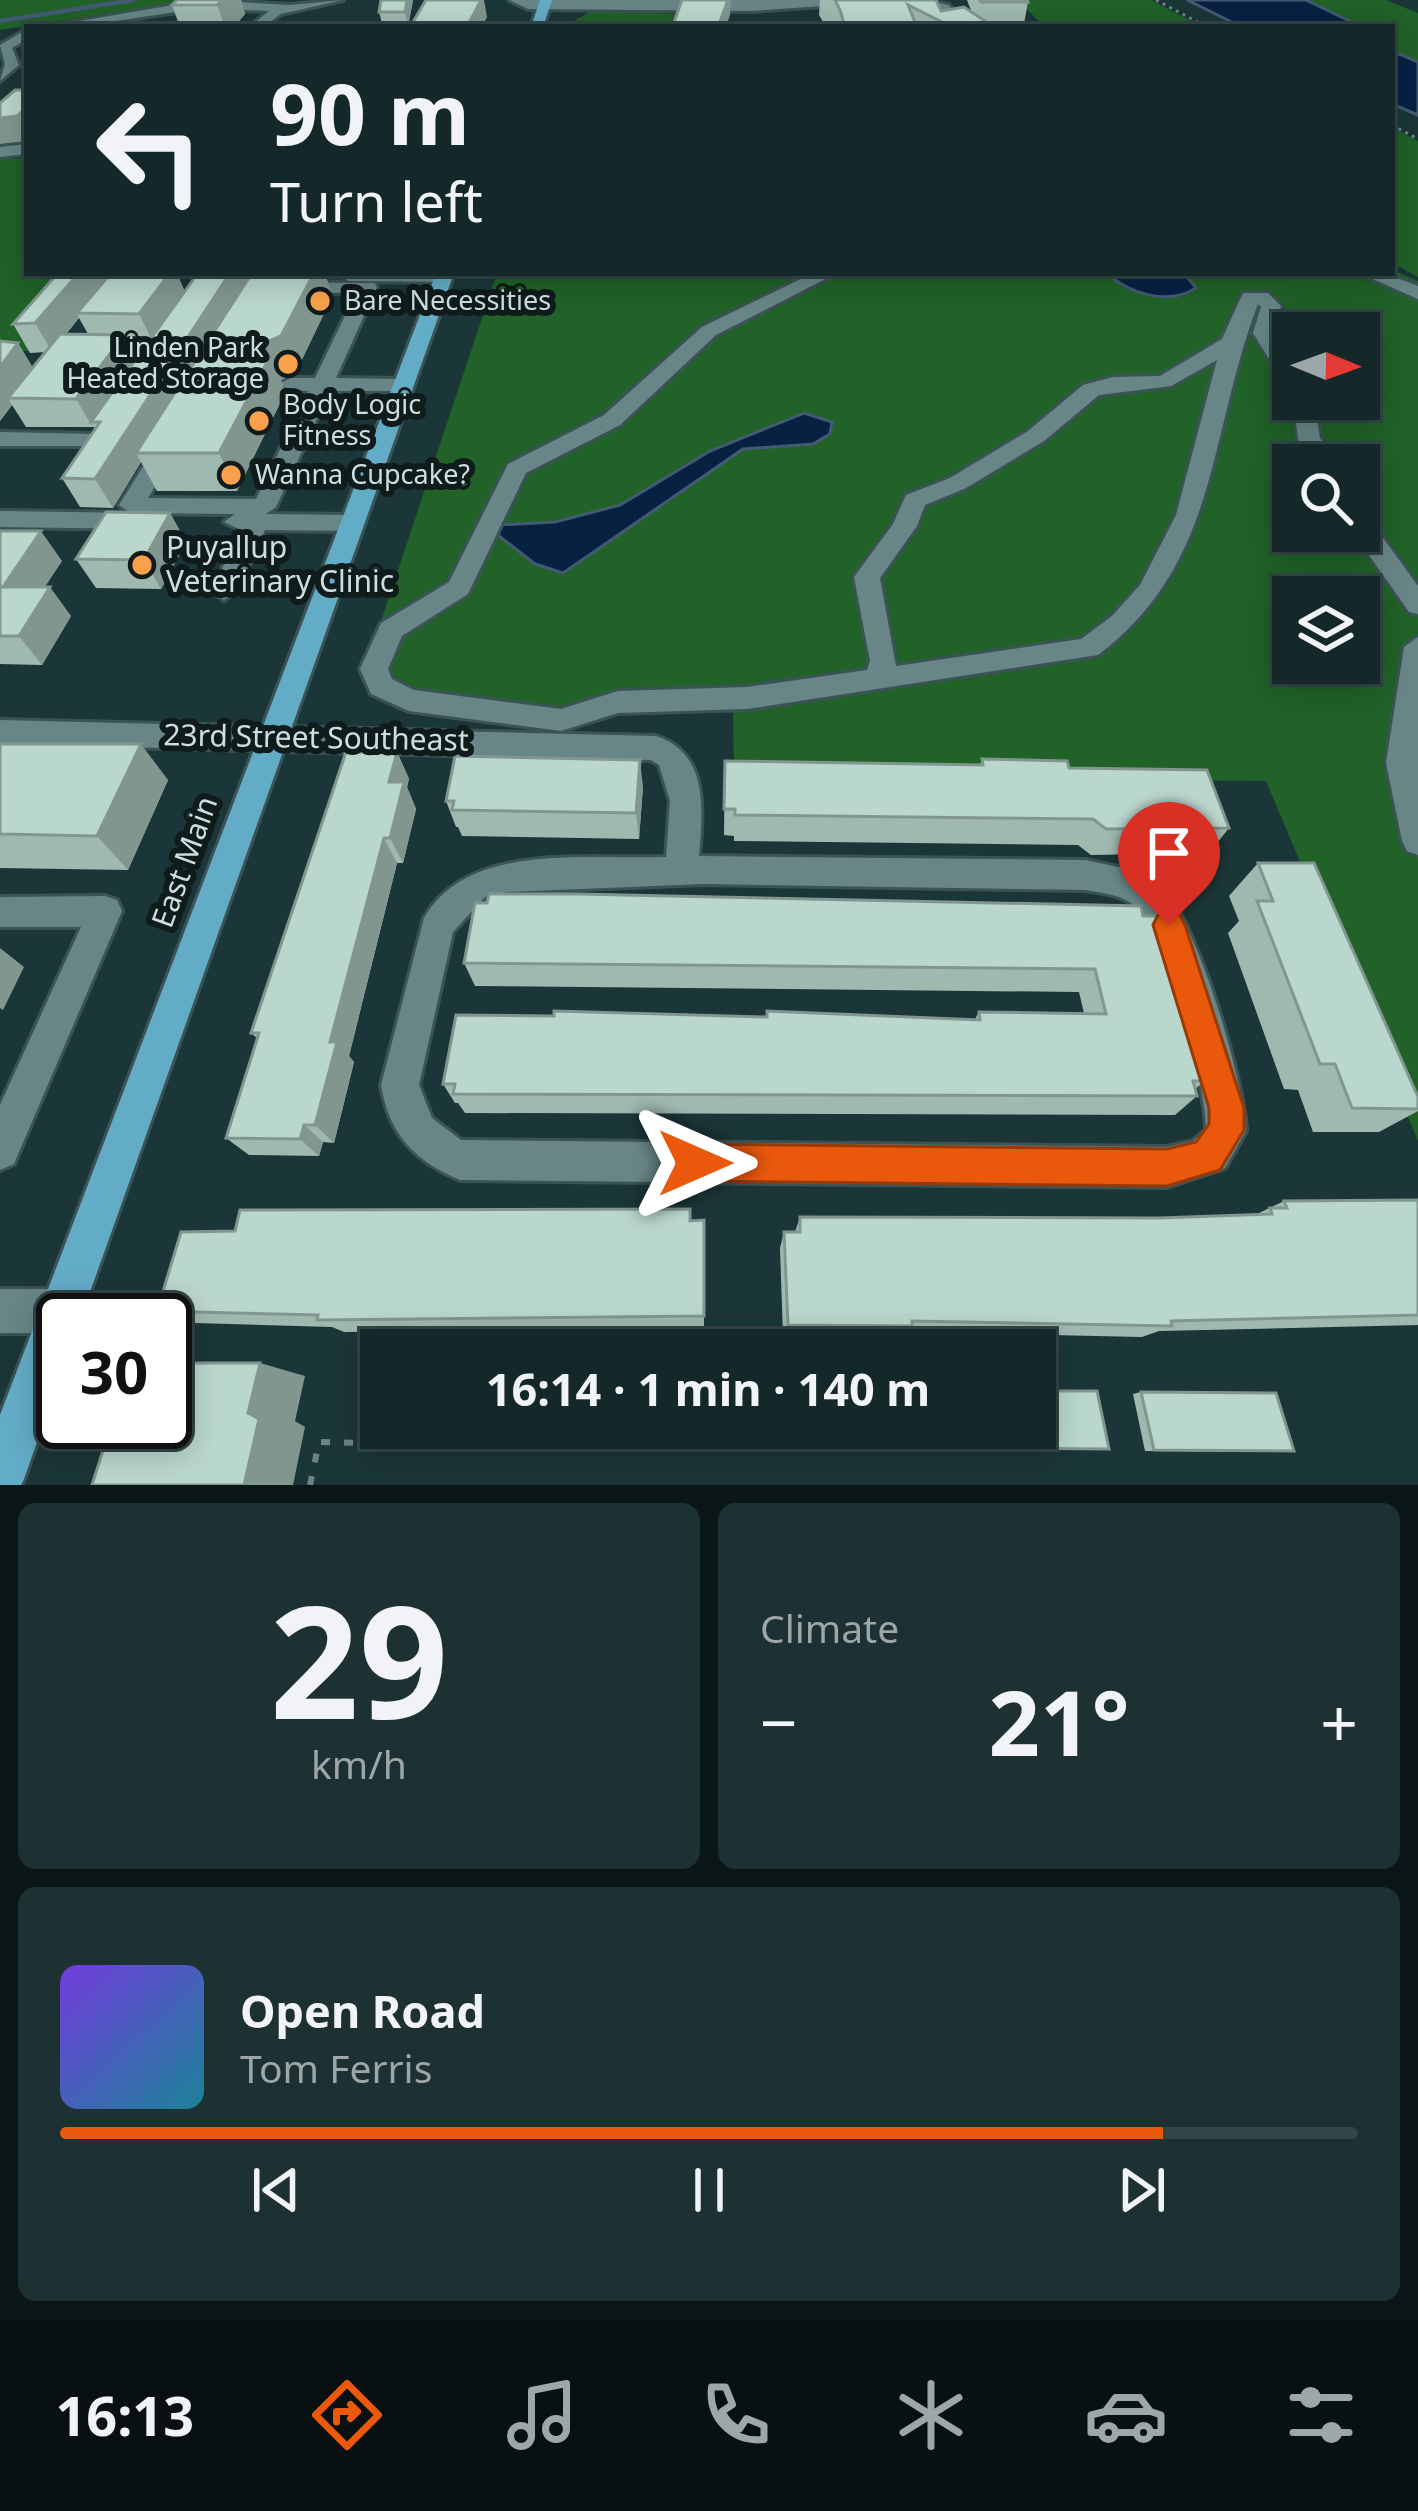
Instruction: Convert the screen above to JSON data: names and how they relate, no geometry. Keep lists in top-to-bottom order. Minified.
{"streets":{"main road":["East Main"],"street":["23rd Street Southeast"]},"crossings":[["23rd Street Southeast","East Main"]],"places":["Bare Necessities","Linden Park Heated Storage","Body Logic Fitness","Wanna Cupcake?","Puyallup Veterinary Clinic"],"north":"right","page":{"turn":["90 m","Turn left"],"limit":"30","trip":"16:14 · 1 min · 140 m","tile":[["29","km/h"],"Climate"],"heat":["−","21°","+"],"song":["Open Road","Tom Ferris"],"tabs":"16:13"}}
